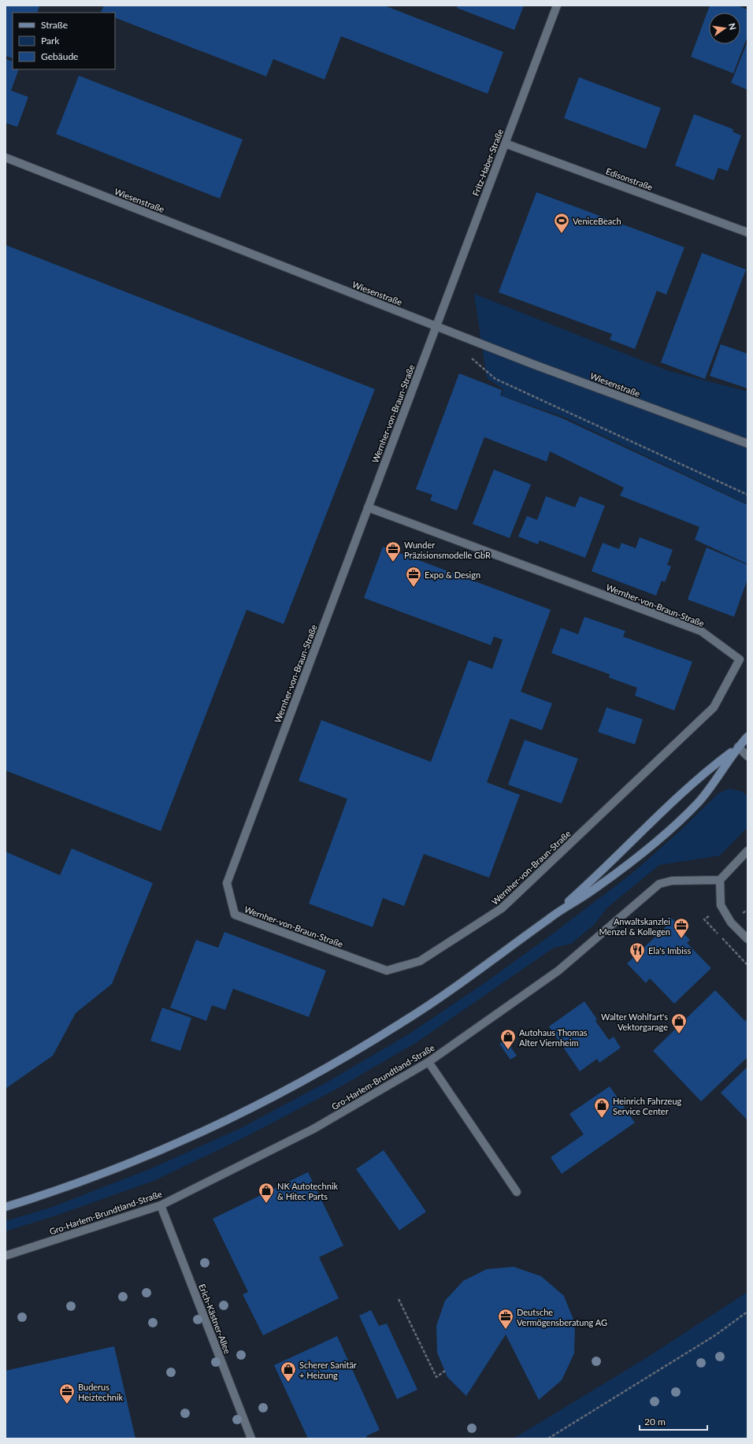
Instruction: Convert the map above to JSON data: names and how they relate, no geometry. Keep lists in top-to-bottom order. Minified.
{"streets":{"street":["Fritz-Haber-Straße","Edisonstraße","Wiesenstraße","Wernher-von-Braun-Straße","Gro-Harlem-Brundtland-Straße","Erich-Kästner-Allee"]},"crossings":[["Fritz-Haber-Straße","Edisonstraße"],["Fritz-Haber-Straße","Wiesenstraße"],["Fritz-Haber-Straße","Wernher-von-Braun-Straße"],["Wiesenstraße","Wernher-von-Braun-Straße"],["Gro-Harlem-Brundtland-Straße","Erich-Kästner-Allee"]],"places":{"sports":["VeniceBeach"],"office":["Wunder Präzisionsmodelle GbR","Expo & Design","Anwaltskanzlei Menzel & Kollegen","Deutsche Vermögensberatung AG","Buderus Heiztechnik"],"restaurant":["Ela's Imbiss"],"shop":["Walter Wohlfart's Vektorgarage","Autohaus Thomas Alter Viernheim","Heinrich Fahrzeug Service Center","NK Autotechnik & Hitec Parts","Scherer Sanitär + Heizung"]},"legend":["Straße","Park","Gebäude"],"scale_bar":"20 m","north":"right"}
